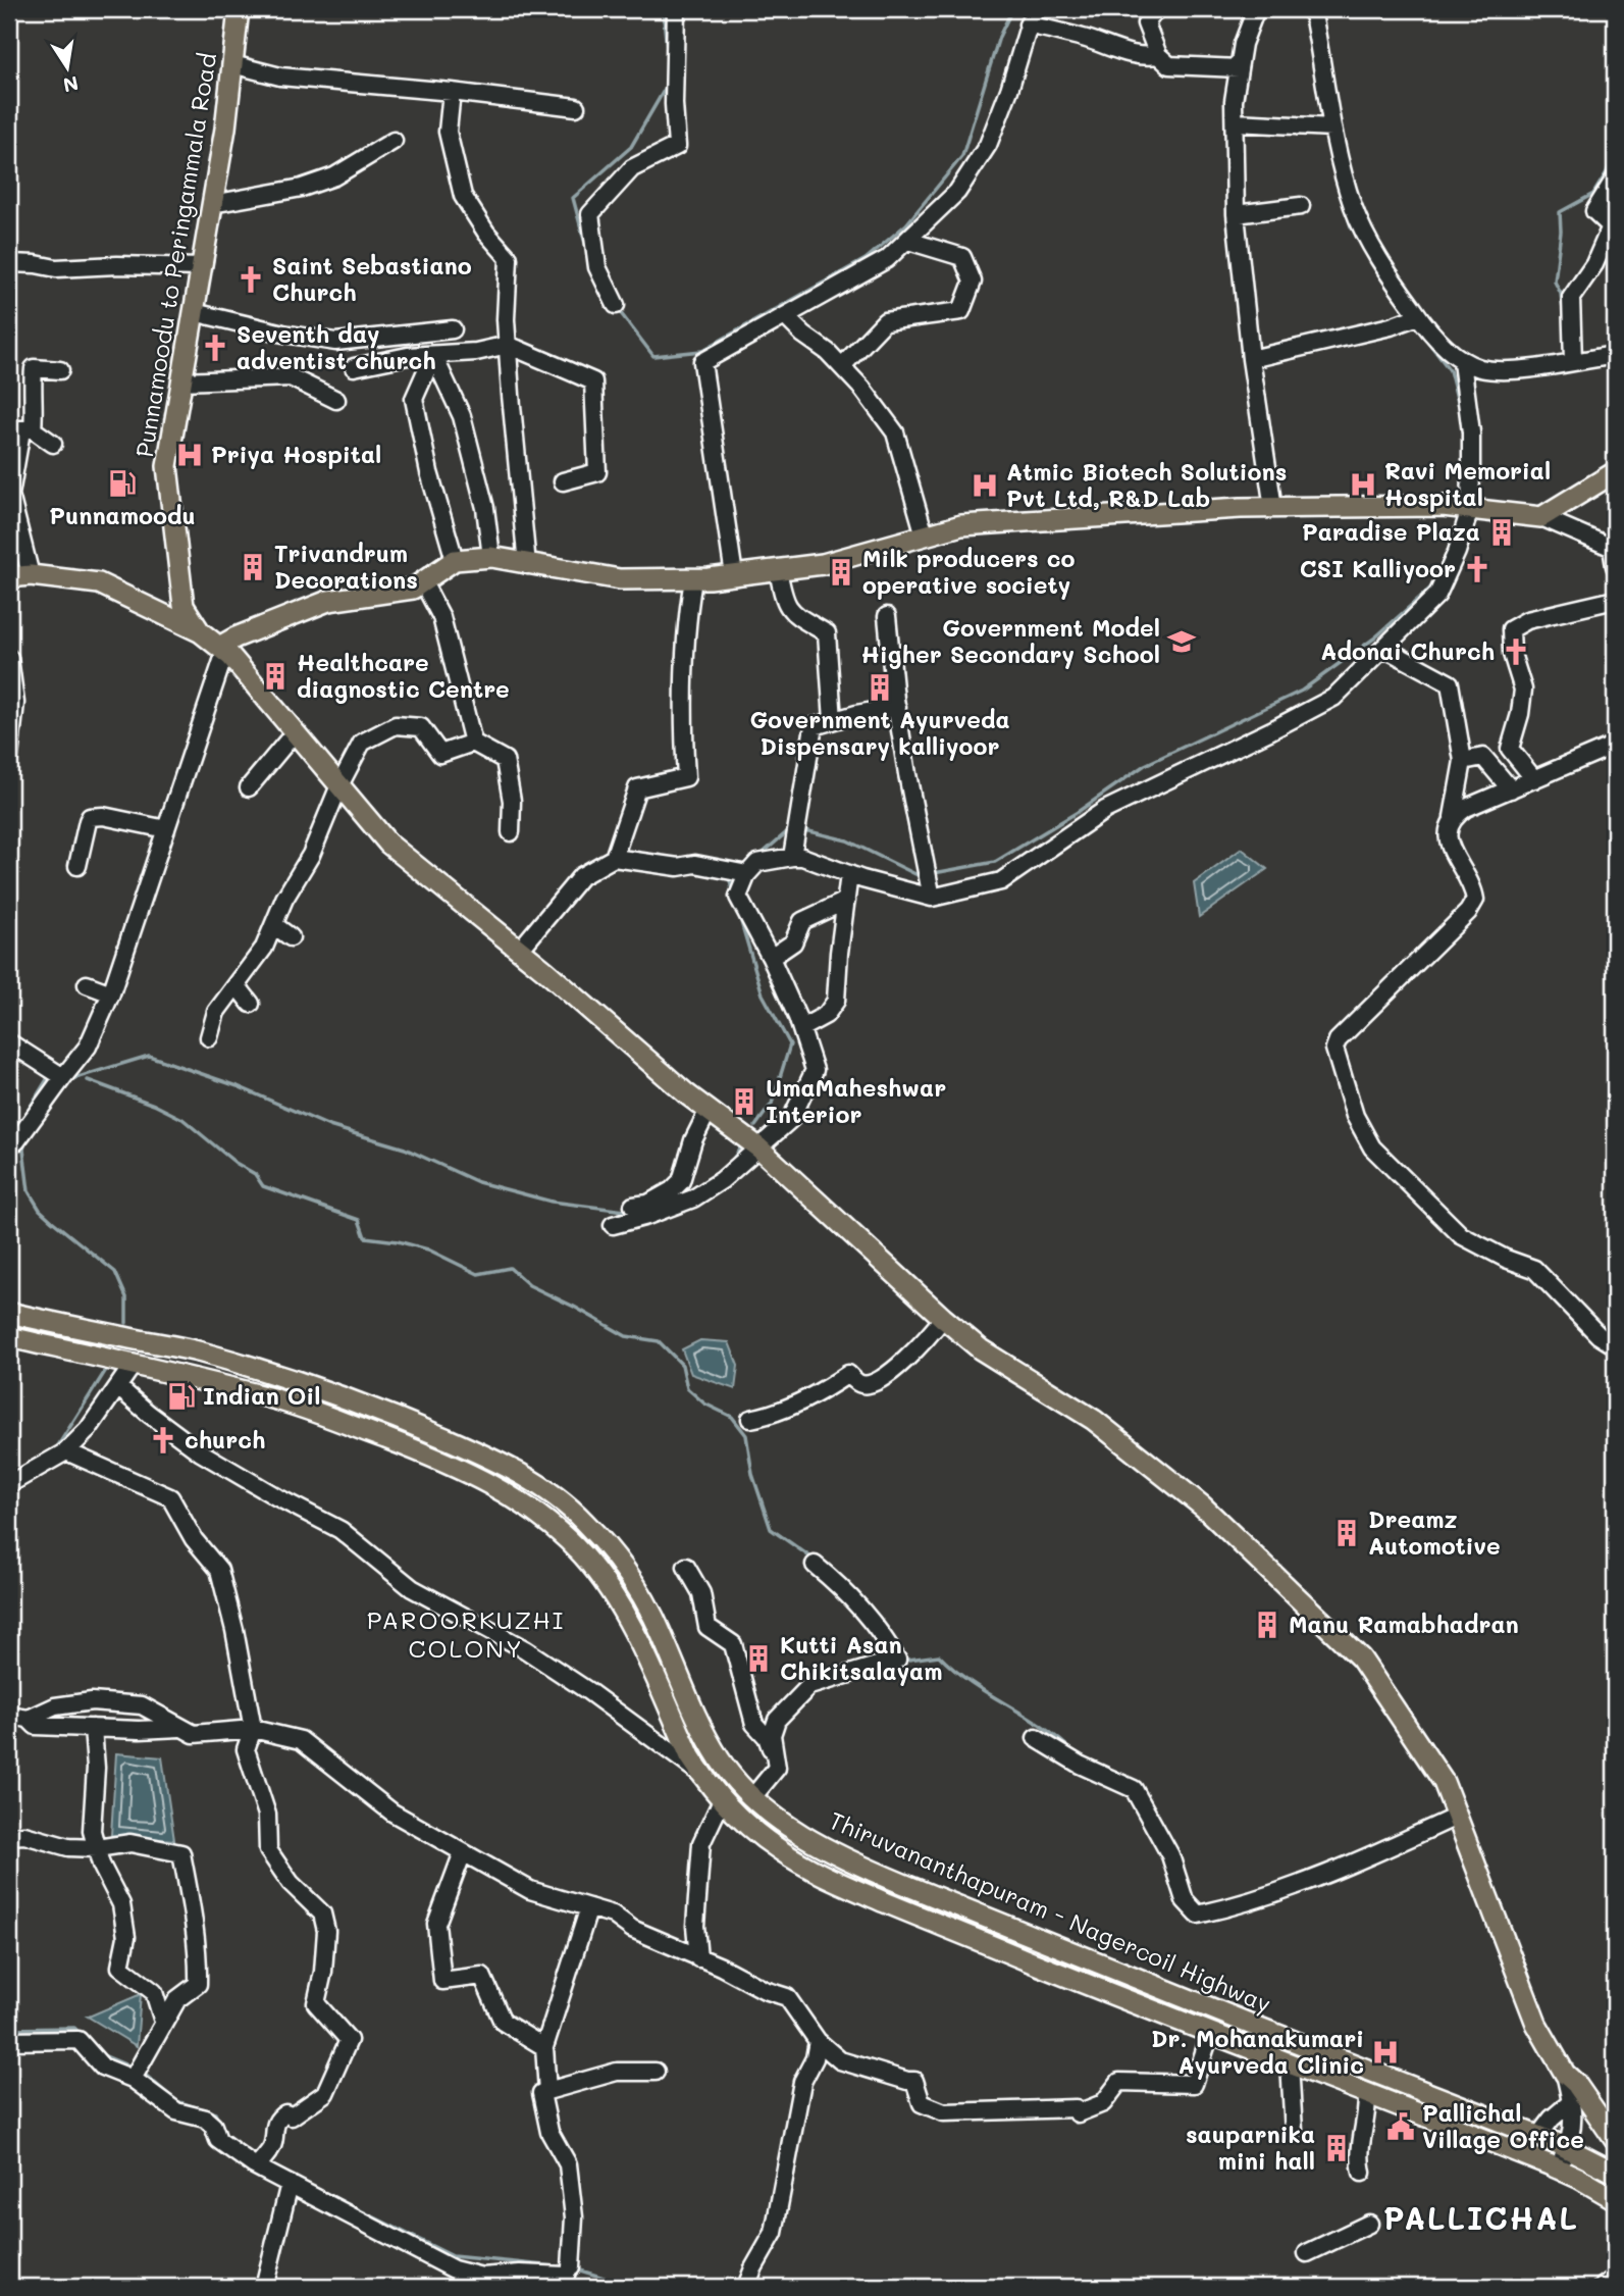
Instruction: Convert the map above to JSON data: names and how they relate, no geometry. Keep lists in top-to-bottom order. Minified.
{"streets":{"main road":["Punnamoodu to Peringammala Road","Thiruvananthapuram - Nagercoil Highway"]},"districts":["PAROORKUZHI COLONY","PALLICHAL"],"places":{"church":["Saint Sebastiano Church","Seventh day adventist church","CSI Kalliyoor","Adonai Church","church"],"hospital":["Priya Hospital","Ravi Memorial Hospital","Atmic Biotech Solutions Pvt Ltd, R&D Lab","Dr. Mohanakumari Ayurveda Clinic"],"fuel station":["Punnamoodu","Indian Oil"],"building":["Paradise Plaza","Trivandrum Decorations","Milk producers co operative society","Healthcare diagnostic Centre","Government Ayurveda Dispensary kalliyoor","UmaMaheshwar Interior","Dreamz Automotive","Manu Ramabhadran","Kutti Asan Chikitsalayam","sauparnika mini hall"],"school or university":["Government Model Higher Secondary School"],"public building":["Pallichal Village Office"]},"north":"bottom"}
